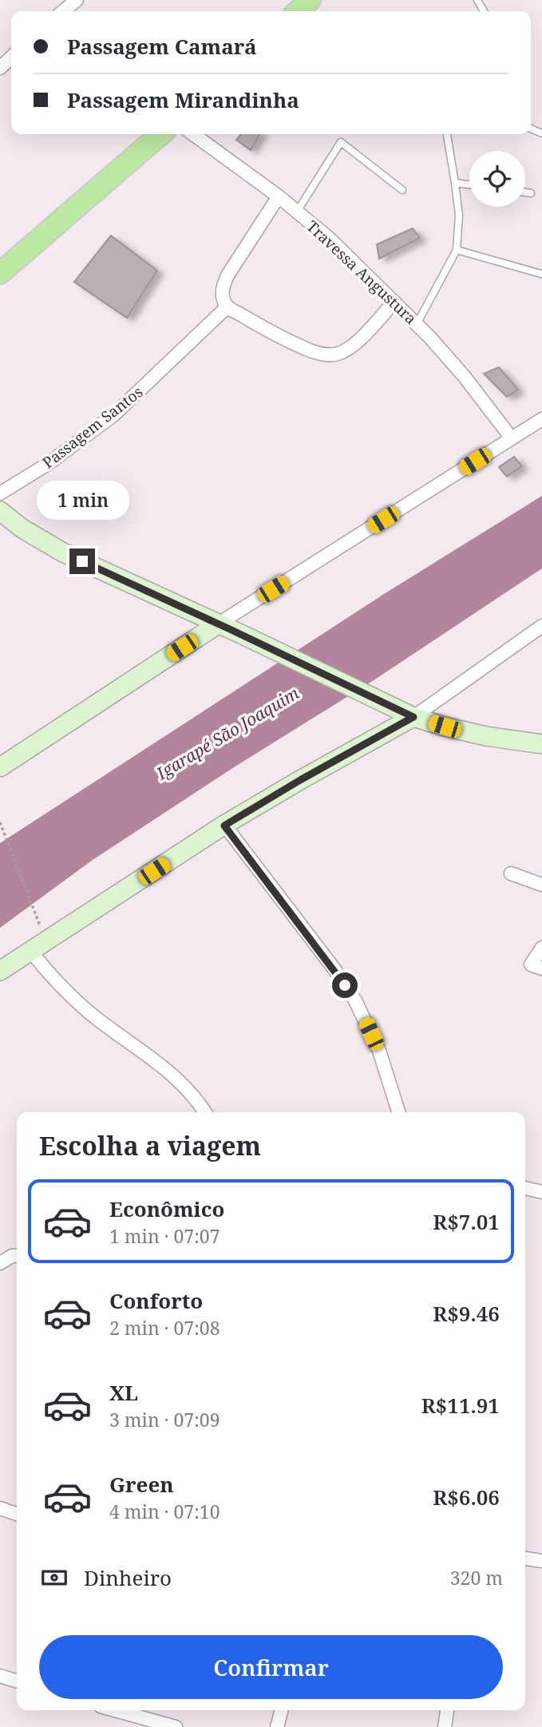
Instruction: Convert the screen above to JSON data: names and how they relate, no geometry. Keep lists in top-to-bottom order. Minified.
{"streets":{"street":["Travessa Angustura","Passagem Santos"]},"water":["Igarapé São Joaquim"],"page":{"banner":["Passagem Camará","Passagem Mirandinha"],"bubble":"1 min","heading":"Escolha a viagem","list":[{"name":"Econômico","note":"1 min · 07:07","value":"R$7.01"},{"name":"Conforto","note":"2 min · 07:08","value":"R$9.46"},{"name":"XL","note":"3 min · 07:09","value":"R$11.91"},{"name":"Green","note":"4 min · 07:10","value":"R$6.06"}],"pay":["Dinheiro","320 m"],"buttons":"Confirmar"}}
